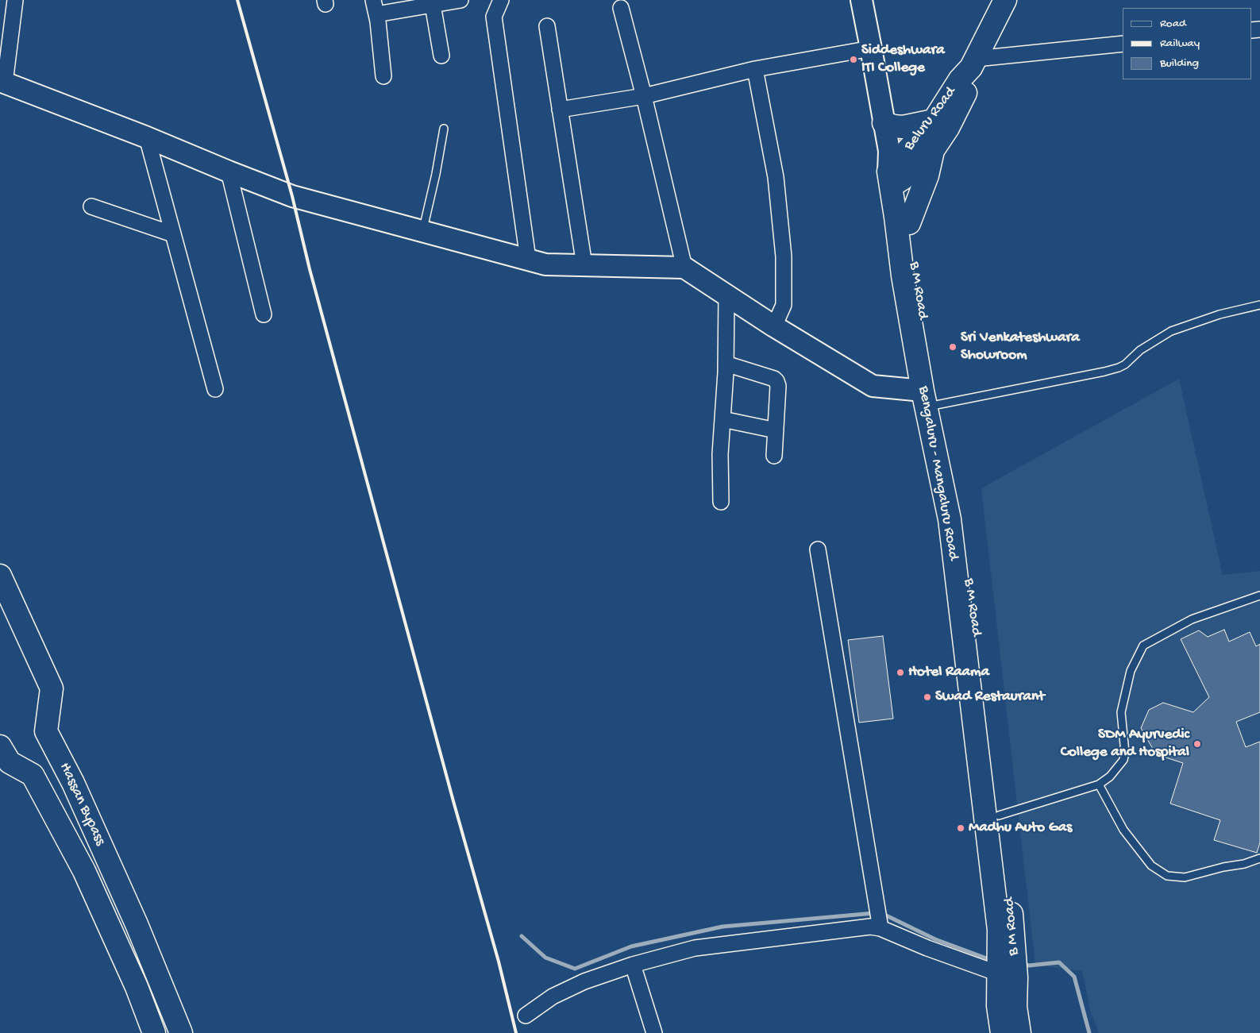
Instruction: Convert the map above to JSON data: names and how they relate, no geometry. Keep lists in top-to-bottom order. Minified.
{"streets":{"highway":["Beluru Road","B M Road","Bengaluru - Mangaluru Road","Hassan Bypass"]},"crossings":[["Beluru Road","B M Road"],["Beluru Road","Bengaluru - Mangaluru Road"],["B M Road","Bengaluru - Mangaluru Road"]],"places":["Siddeshwara ITI College","Sri Venkateshwara Showroom","Hotel Raama","Swad Restaurant","SDM Ayurvedic College and Hospital","Madhu Auto Gas"],"legend":["Road","Railway","Building"]}
